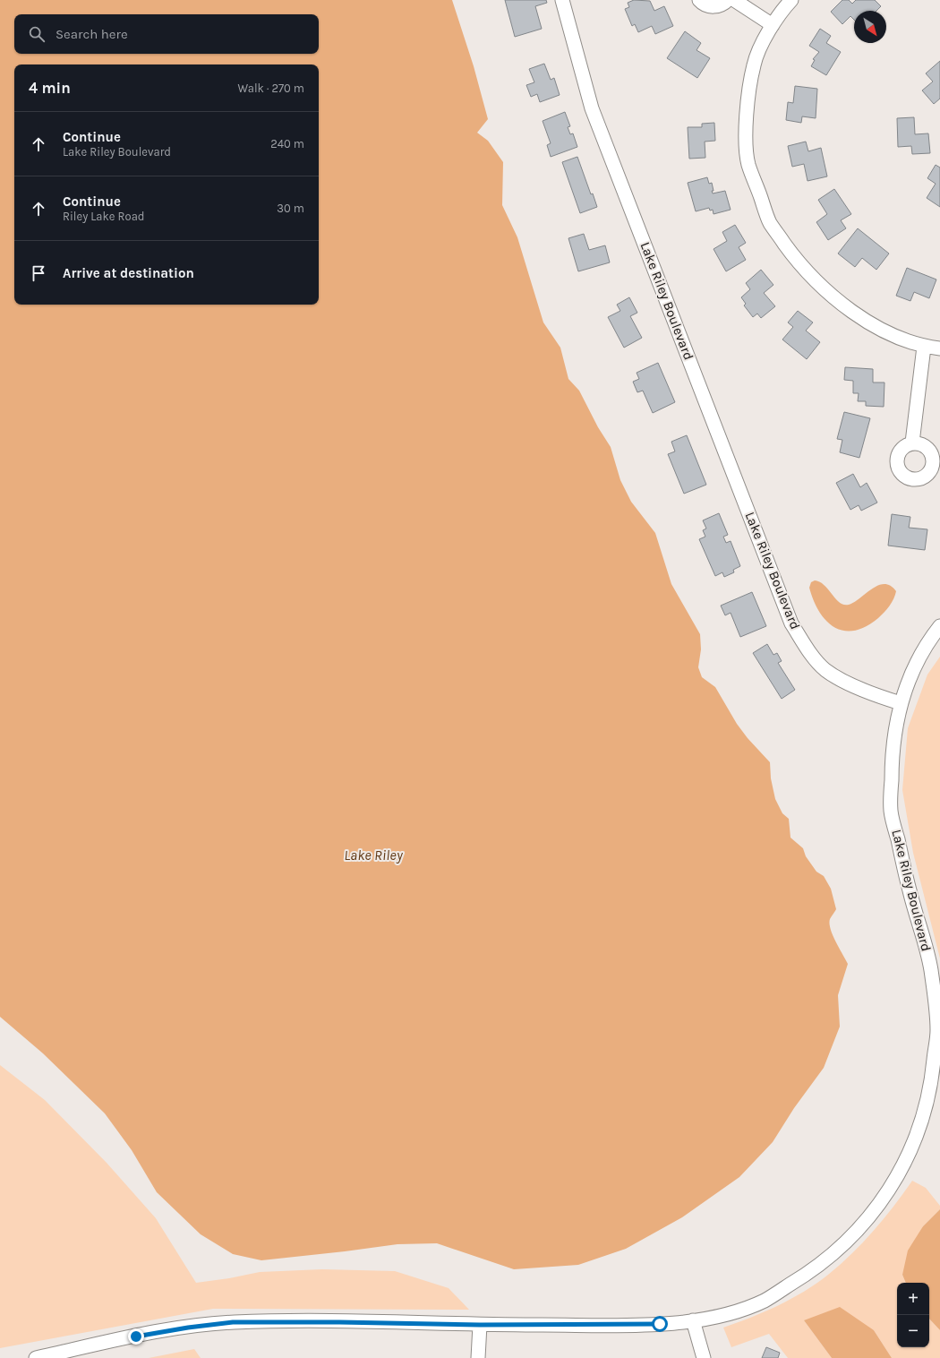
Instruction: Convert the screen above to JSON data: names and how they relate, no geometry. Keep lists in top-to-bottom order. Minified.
{"streets":{"street":["Lake Riley Boulevard"]},"water":["Lake Riley"],"north":"bottom right","page":{"search":"Search here","heading":["4 min","Walk · 270 m"],"list":[["Continue","Lake Riley Boulevard","240 m"],["Continue","Riley Lake Road","30 m"],"Arrive at destination"],"map_buttons":["+","−"]}}
